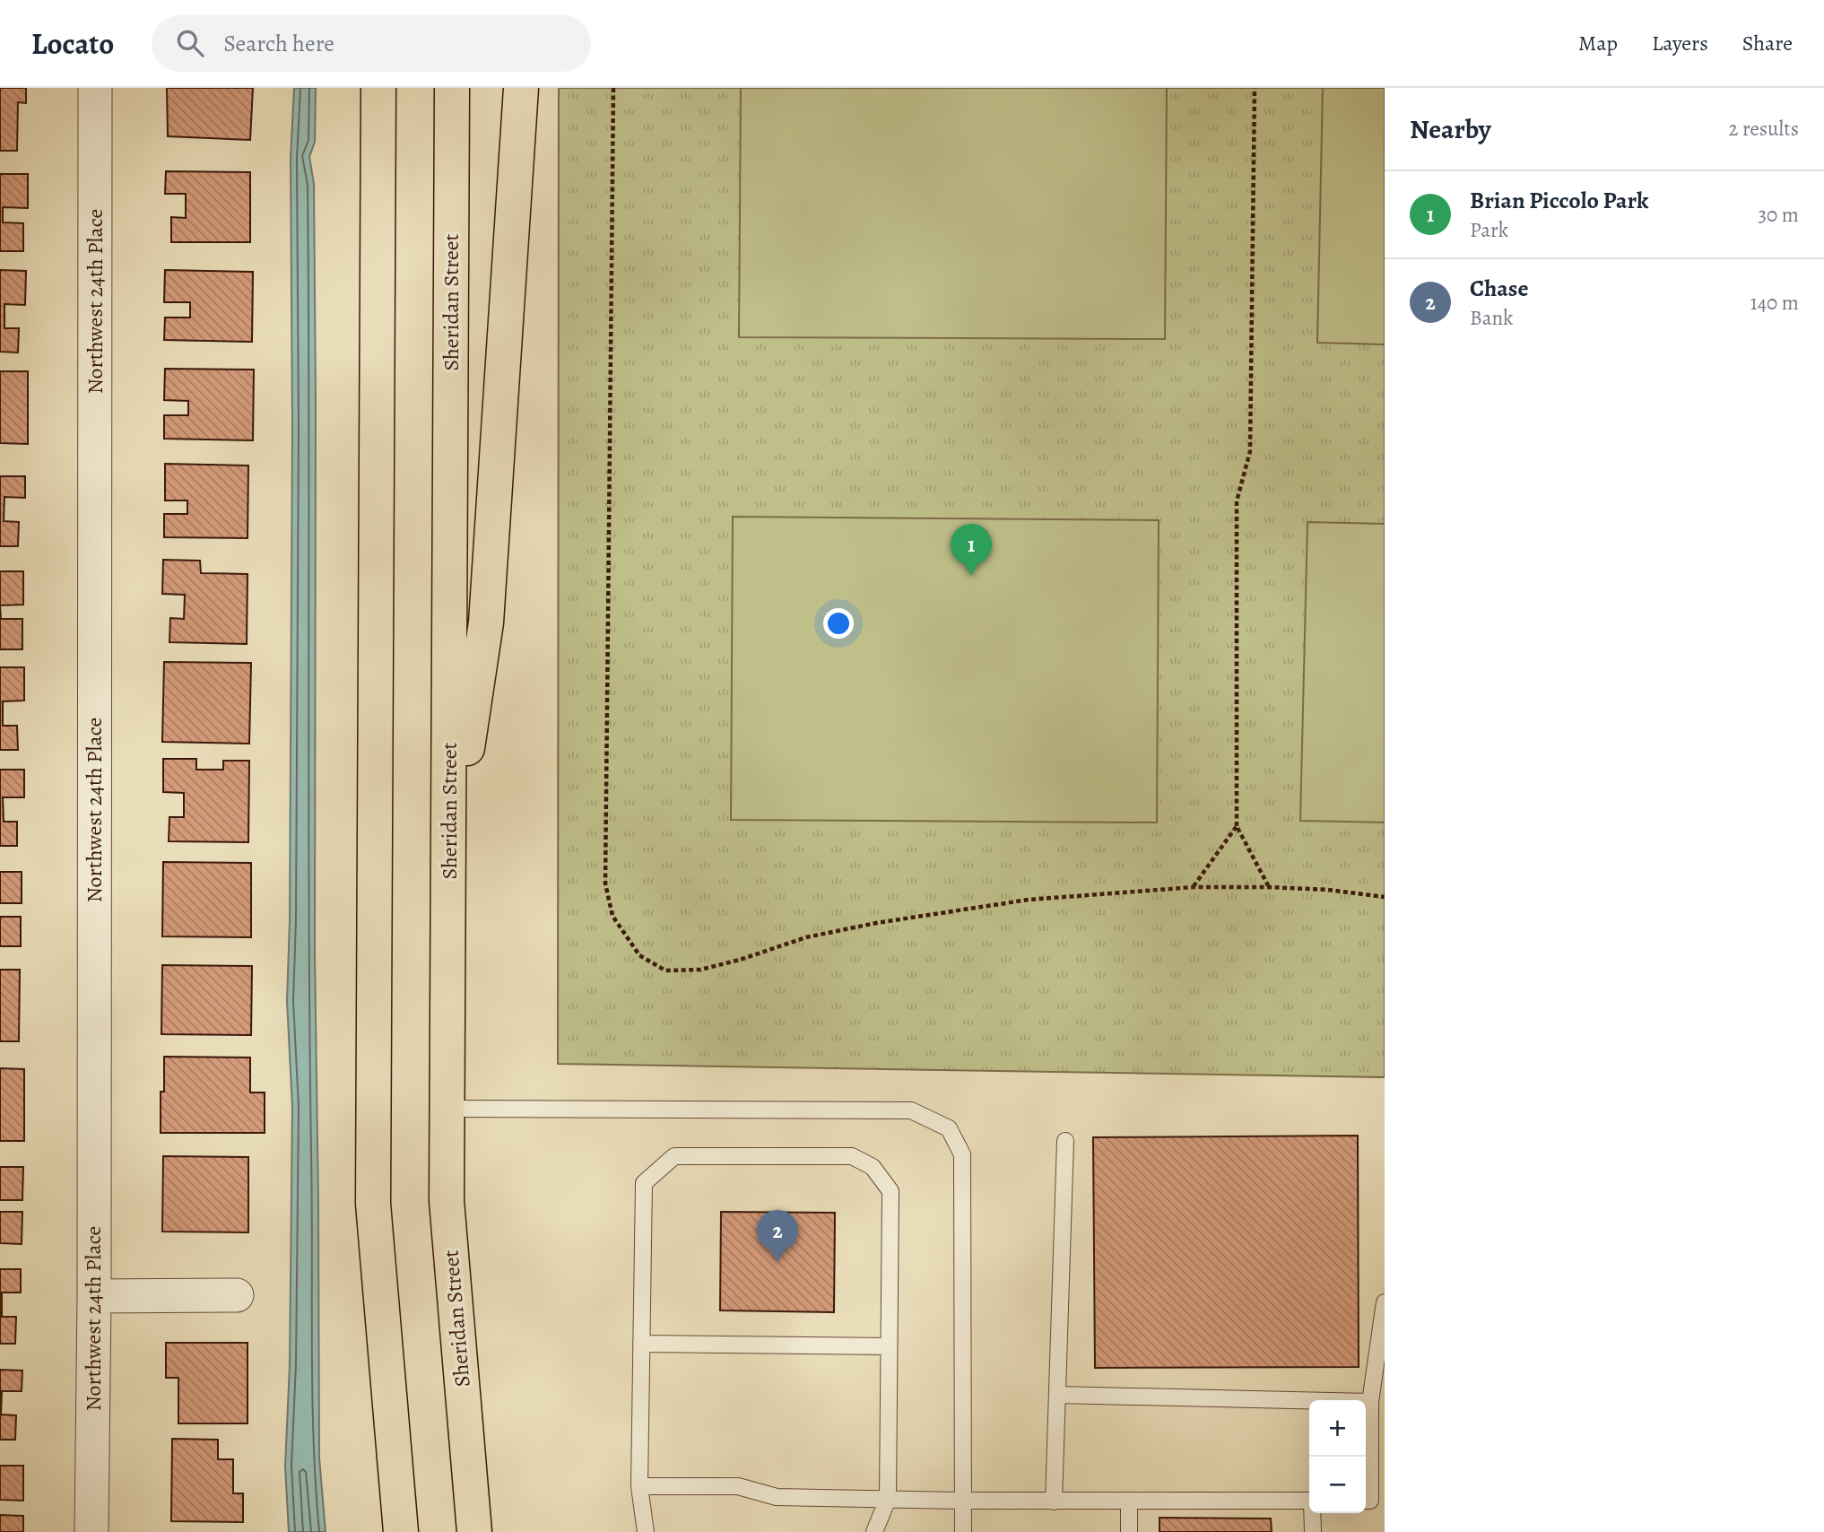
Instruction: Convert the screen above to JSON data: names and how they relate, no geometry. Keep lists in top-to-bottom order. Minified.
{"streets":{"main road":["Sheridan Street"],"street":["Northwest 24th Place"]},"page":{"header":"Locato","search":"Search here","nav":["Map","Layers","Share"],"heading":["Nearby","2 results"],"list":[{"mark":"1","name":"Brian Piccolo Park","note":"Park","value":"30 m"},{"mark":"2","name":"Chase","note":"Bank","value":"140 m"}],"pins":["1","2"],"map_buttons":["+","−"]}}
